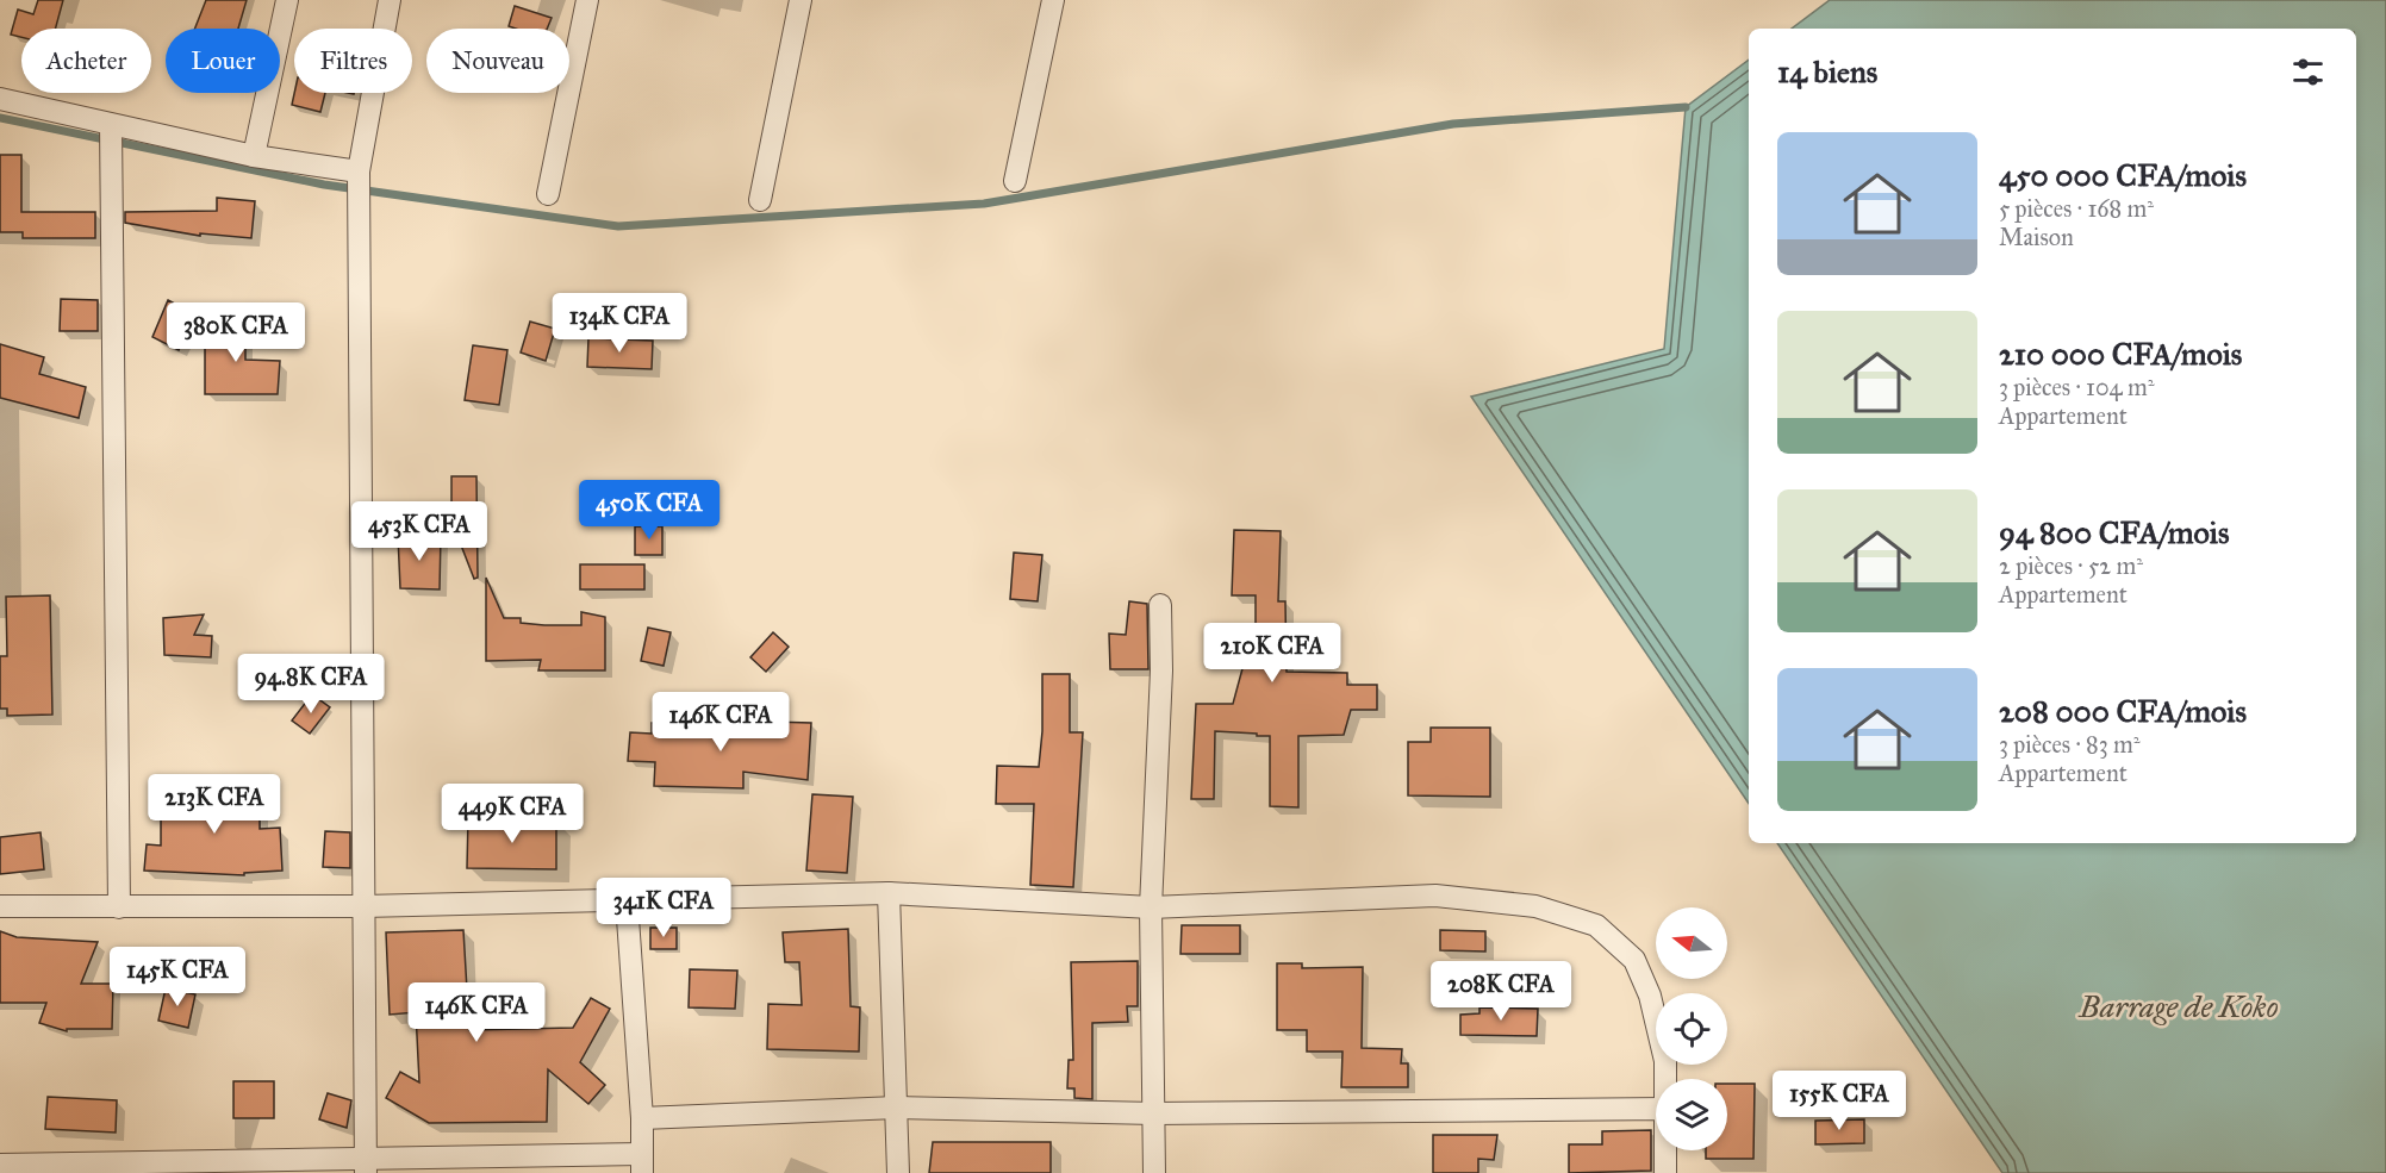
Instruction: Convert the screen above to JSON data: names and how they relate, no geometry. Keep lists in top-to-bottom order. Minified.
{"water":["Barrage de Koko"],"north":"left","page":{"chip":["Acheter","Louer","Filtres","Nouveau"],"heading":"14 biens","list":[{"name":"450 000 CFA/mois","note":"5 pièces · 168 m² · Maison"},{"name":"210 000 CFA/mois","note":"3 pièces · 104 m² · Appartement"},{"name":"94 800 CFA/mois","note":"2 pièces · 52 m² · Appartement"},{"name":"208 000 CFA/mois","note":"3 pièces · 83 m² · Appartement"}],"price":["134K CFA","380K CFA","450K CFA","453K CFA","210K CFA","94.8K CFA","146K CFA","213K CFA","449K CFA","341K CFA","145K CFA","208K CFA","146K CFA","155K CFA"]}}
